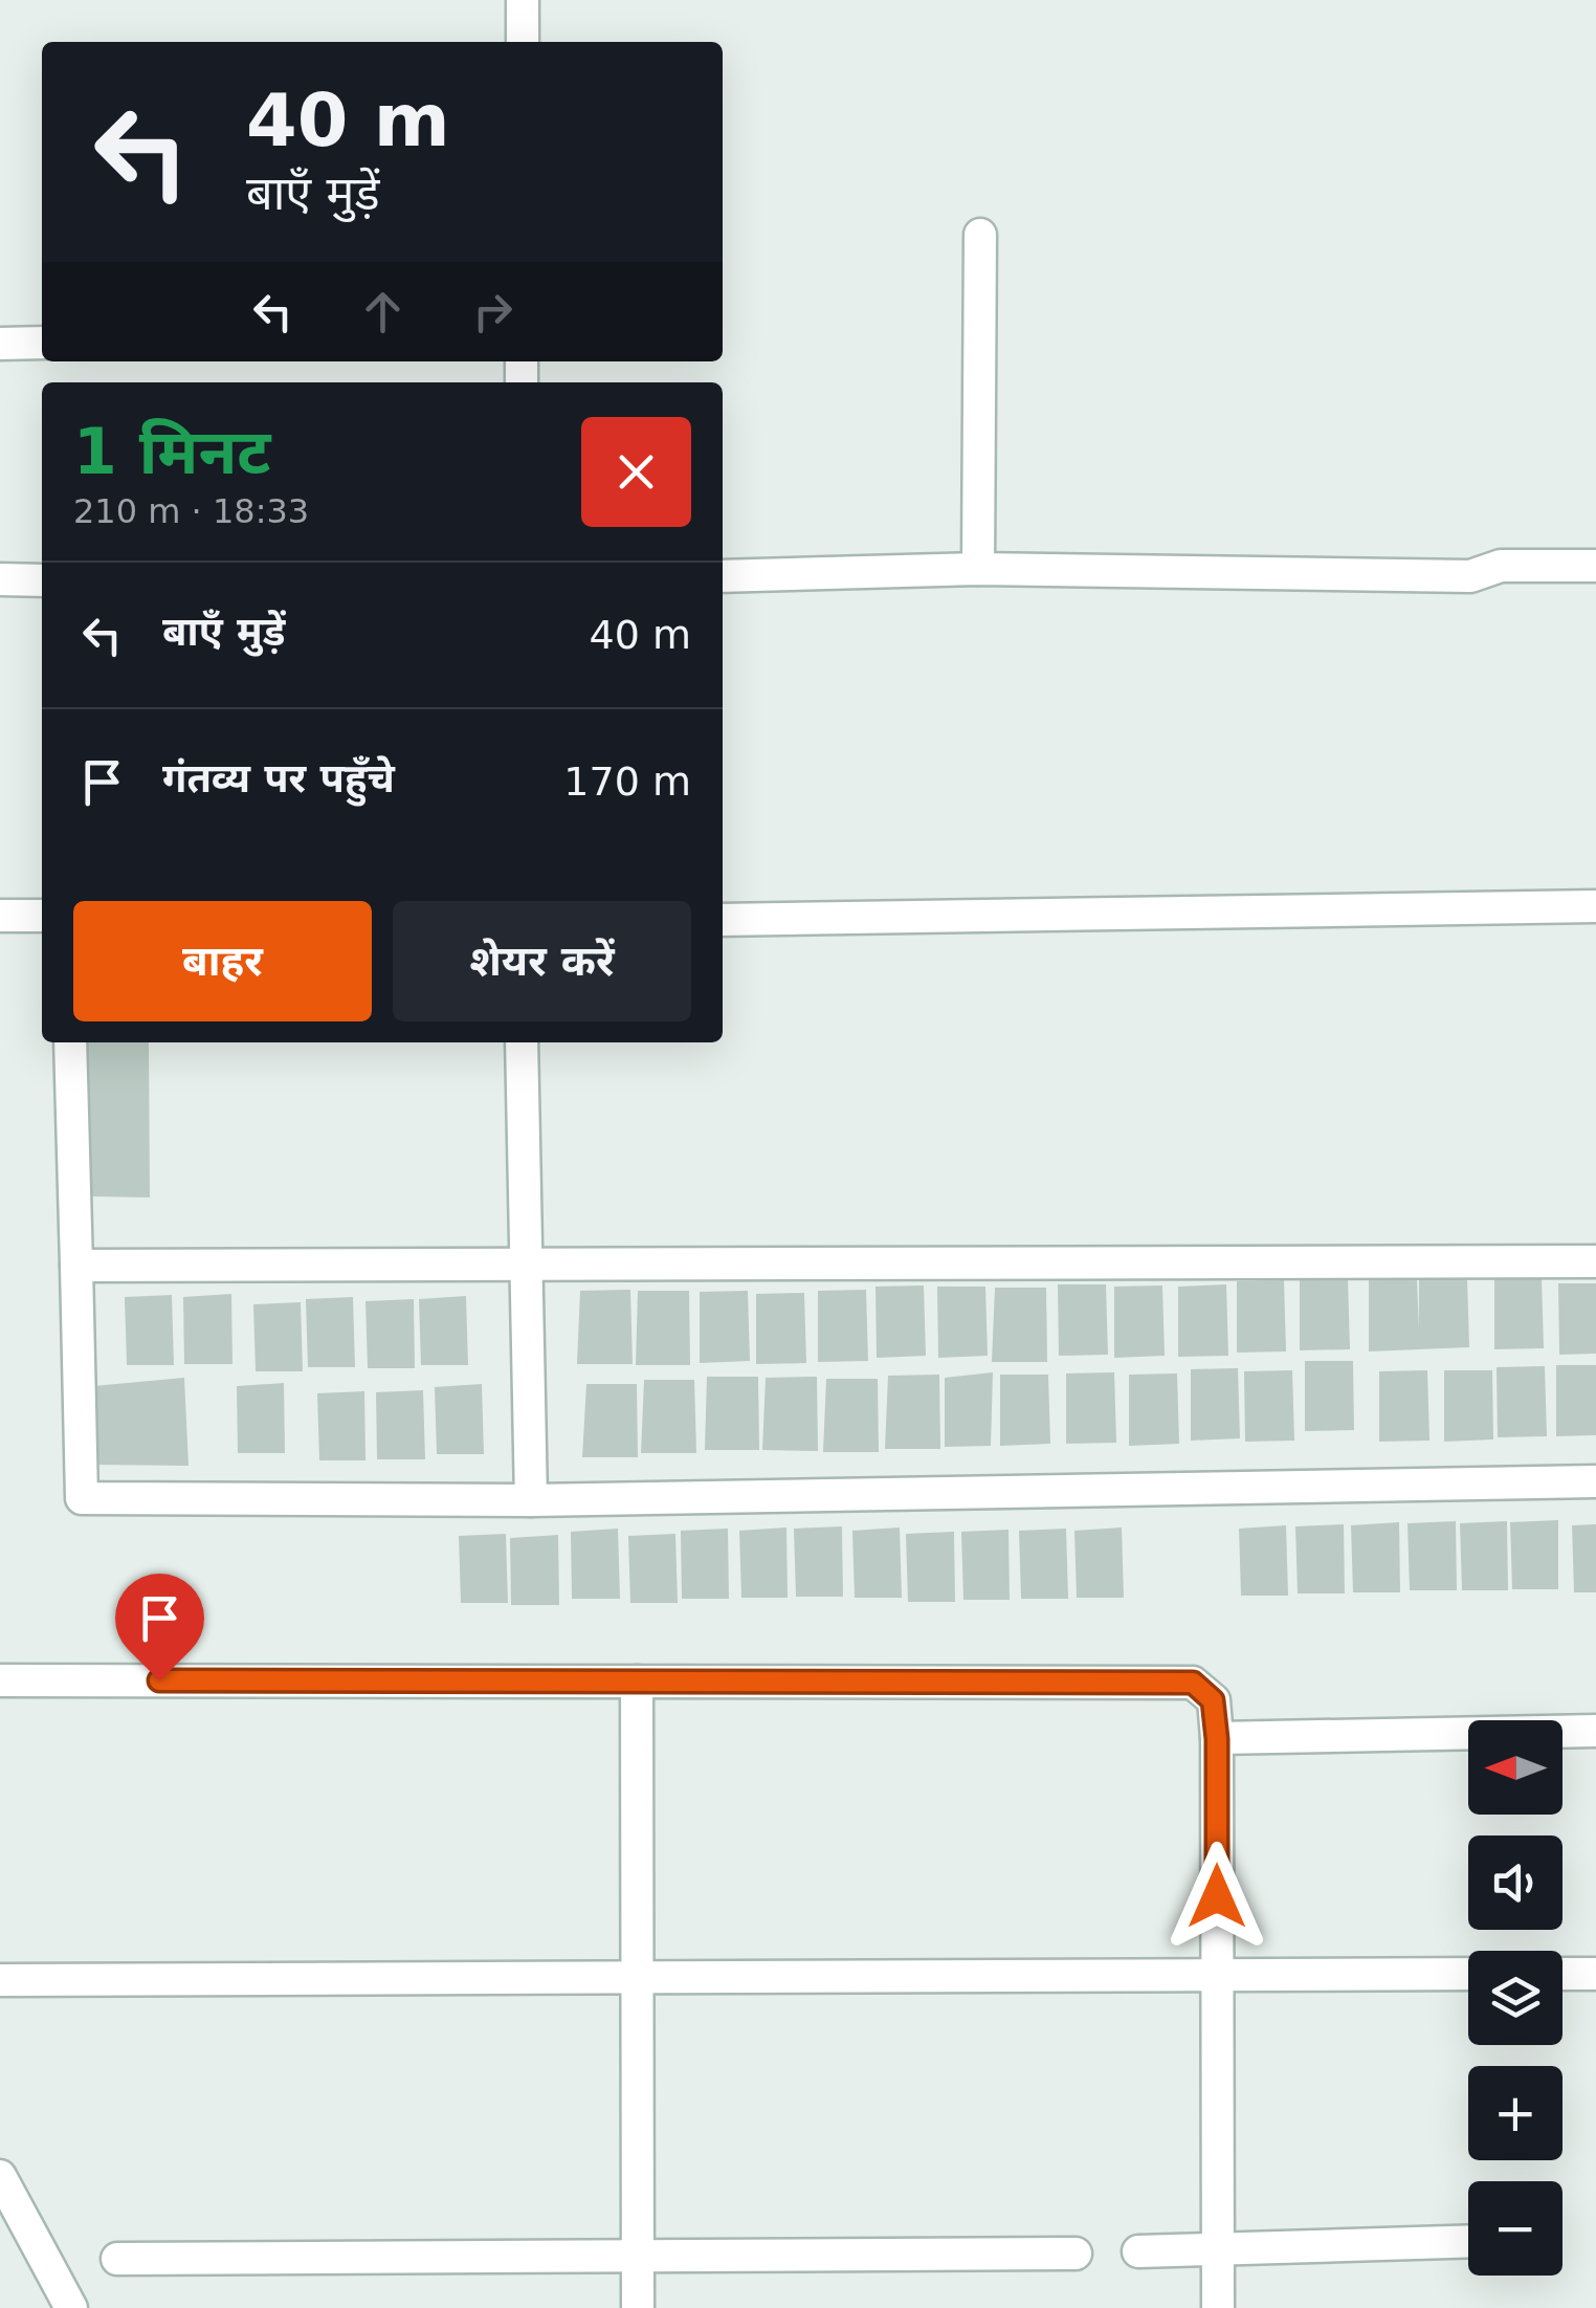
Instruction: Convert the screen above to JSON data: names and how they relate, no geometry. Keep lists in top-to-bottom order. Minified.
{"north":"left","page":{"turn":["40 m","बाएँ मुड़ें"],"heading":["1 मिनट","210 m · 18:33"],"list":[{"name":"बाएँ मुड़ें","value":"40 m"},{"name":"गंतव्य पर पहुँचे","value":"170 m"}],"buttons":["बाहर","शेयर करें"],"map_buttons":["+","−"]}}
